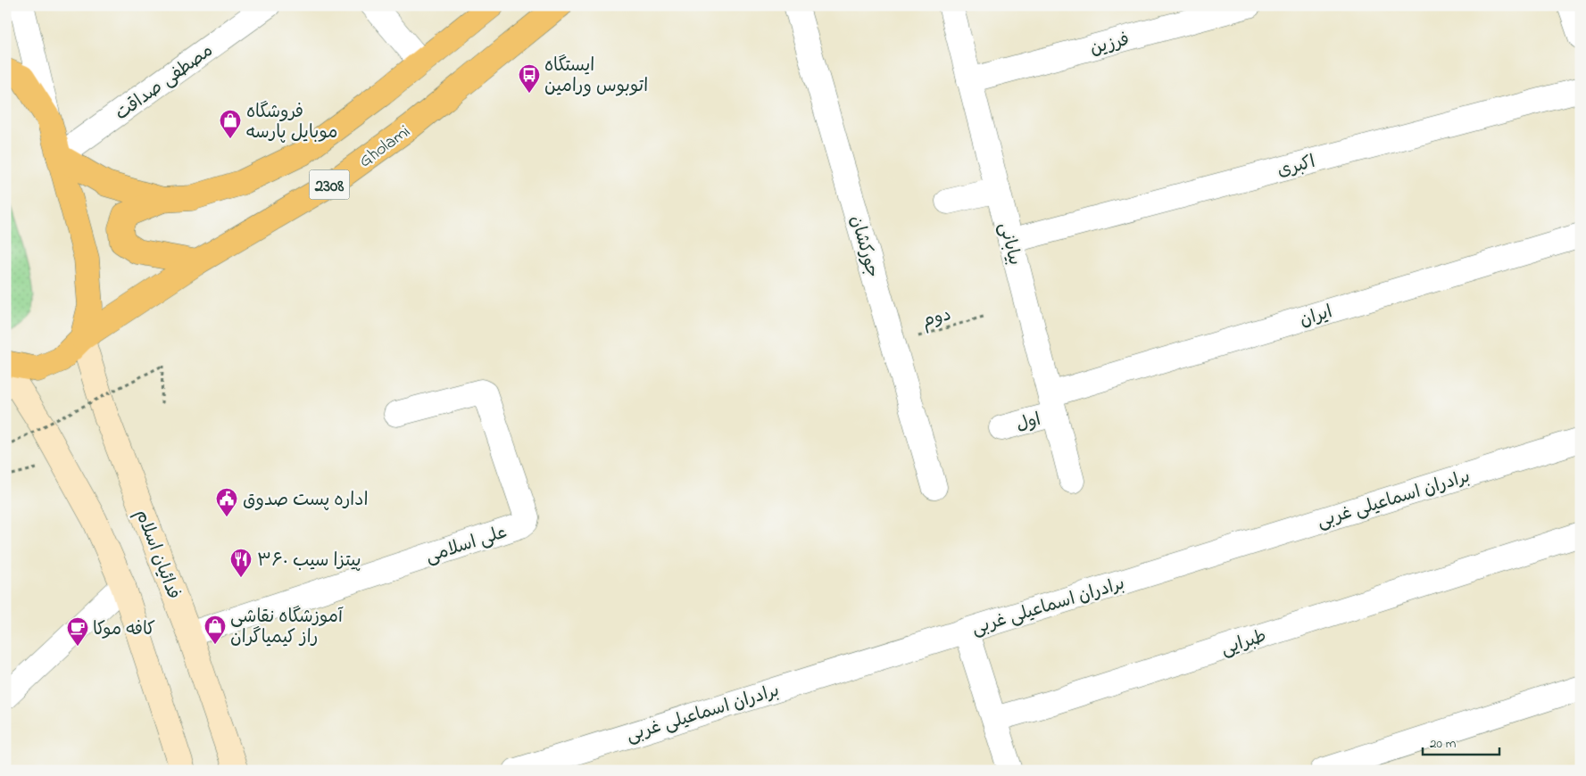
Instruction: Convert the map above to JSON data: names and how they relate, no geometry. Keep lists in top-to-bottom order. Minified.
{"streets":{"main road":["Gholami","2308","فدائیان اسلام"],"street":["فرزین","مصطفی صداقت","اکبری","بیابانی","جورکشان","ایران","اول","برادران اسماعیلی غربی","علی اسلامی","طبرایی"],"path":["دوم"]},"crossings":[["فرزین","بیابانی"],["مصطفی صداقت","2308"],["Gholami","فدائیان اسلام"],["اکبری","بیابانی"],["بیابانی","ایران"],["بیابانی","اول"],["جورکشان","دوم"],["ایران","اول"],["علی اسلامی","فدائیان اسلام"]],"places":{"bus stop":["ایستگاه اتوبوس ورامین"],"shop":["فروشگاه موبایل پارسه","آموزشگاه نقاشی راز کیمیاگران"],"public building":["اداره پست صدوق"],"restaurant":["پیتزا سیب ۳۶۰"],"cafe":["کافه موکا"]},"scale_bar":"20 m"}
